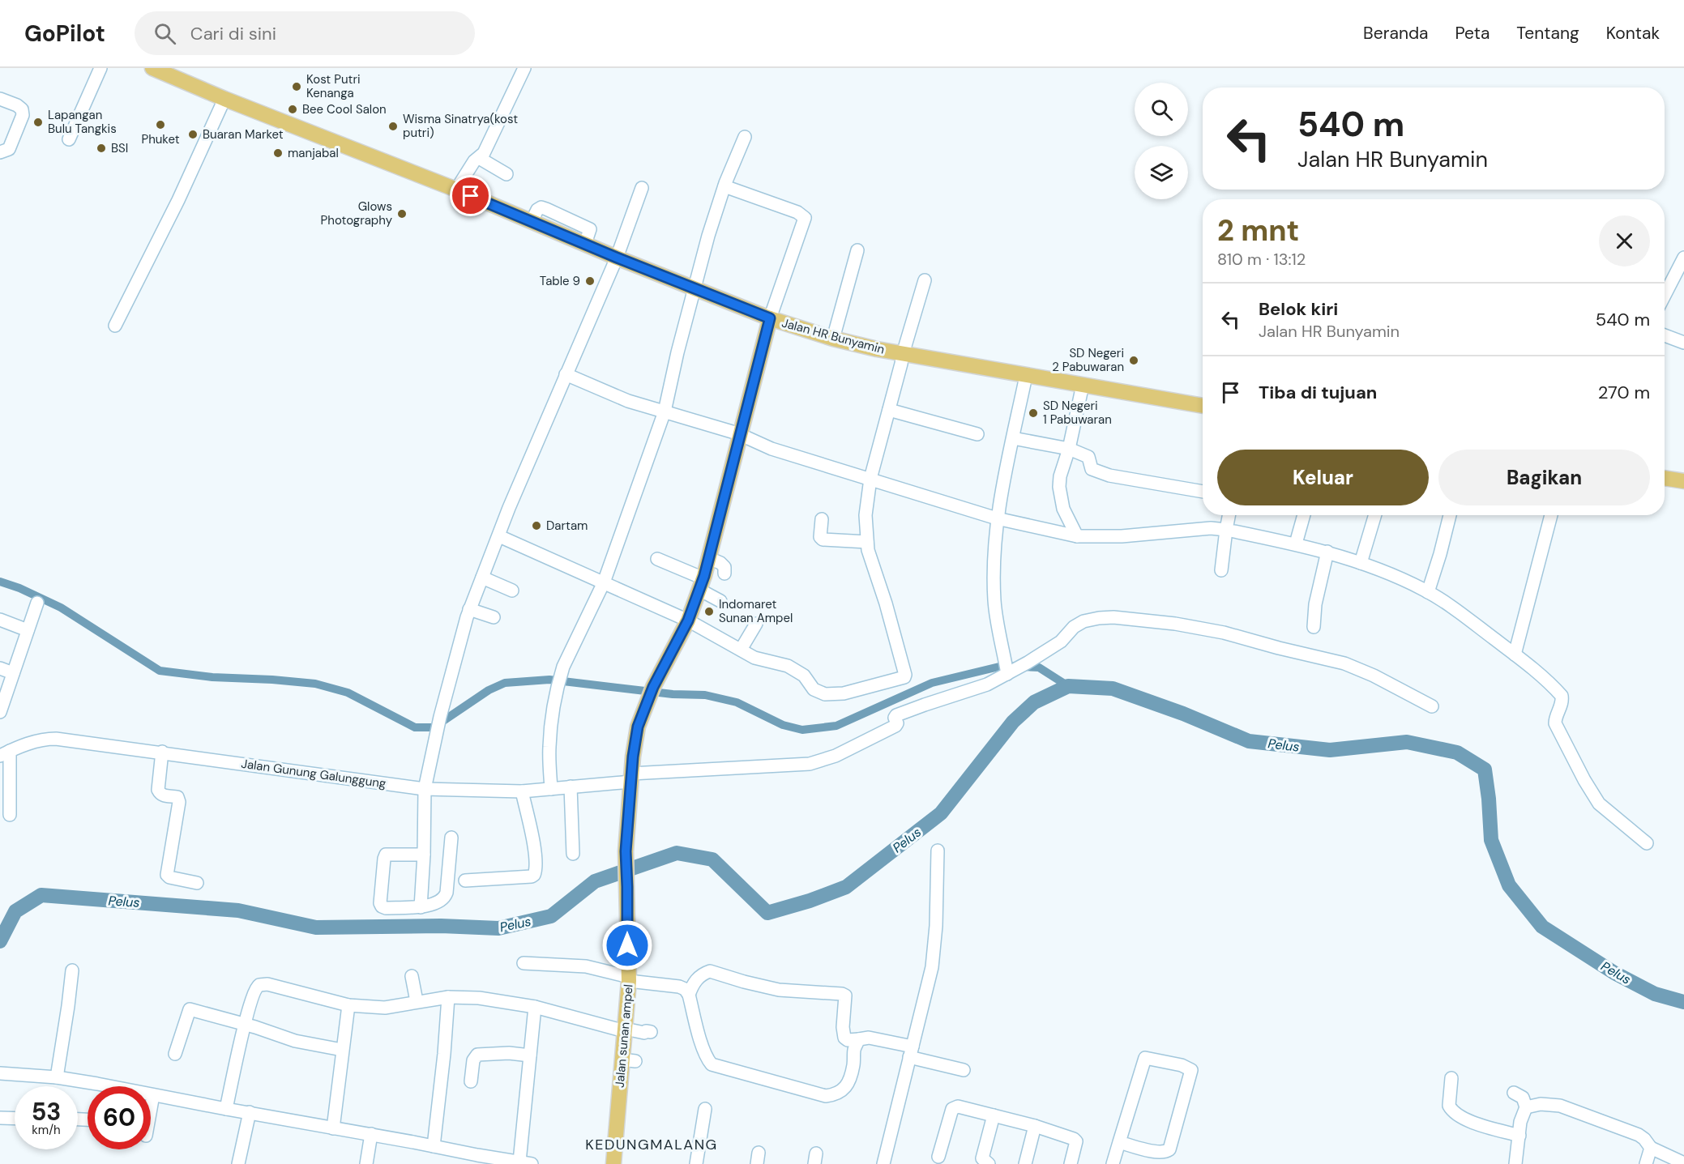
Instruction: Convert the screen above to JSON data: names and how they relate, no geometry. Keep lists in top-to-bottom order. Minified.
{"streets":{"main road":["Jalan HR Bunyamin","Jalan sunan ampel"],"street":["Jalan Gunung Galunggung"]},"crossings":[["Jalan HR Bunyamin","Jalan sunan ampel"],["Jalan Gunung Galunggung","Jalan sunan ampel"]],"districts":["KEDUNGMALANG"],"water":["Pelus"],"places":["Kost Putri Kenanga","Bee Cool Salon","Lapangan Bulu Tangkis","Phuket","Wisma Sinatrya(kost putri)","Buaran Market","BSI","manjabal","Glows Photography","Table 9","SD Negeri 2 Pabuwaran","SD Negeri 1 Pabuwaran","Dartam","Indomaret Sunan Ampel"],"page":{"header":"GoPilot","search":"Cari di sini","nav":["Beranda","Peta","Tentang","Kontak"],"turn":["540 m","Jalan HR Bunyamin"],"heading":["2 mnt","810 m · 13:12"],"list":[{"name":"Belok kiri","note":"Jalan HR Bunyamin","value":"540 m"},{"name":"Tiba di tujuan","value":"270 m"}],"buttons":["Keluar","Bagikan"],"speed":"53 km/h","limit":"60"}}
